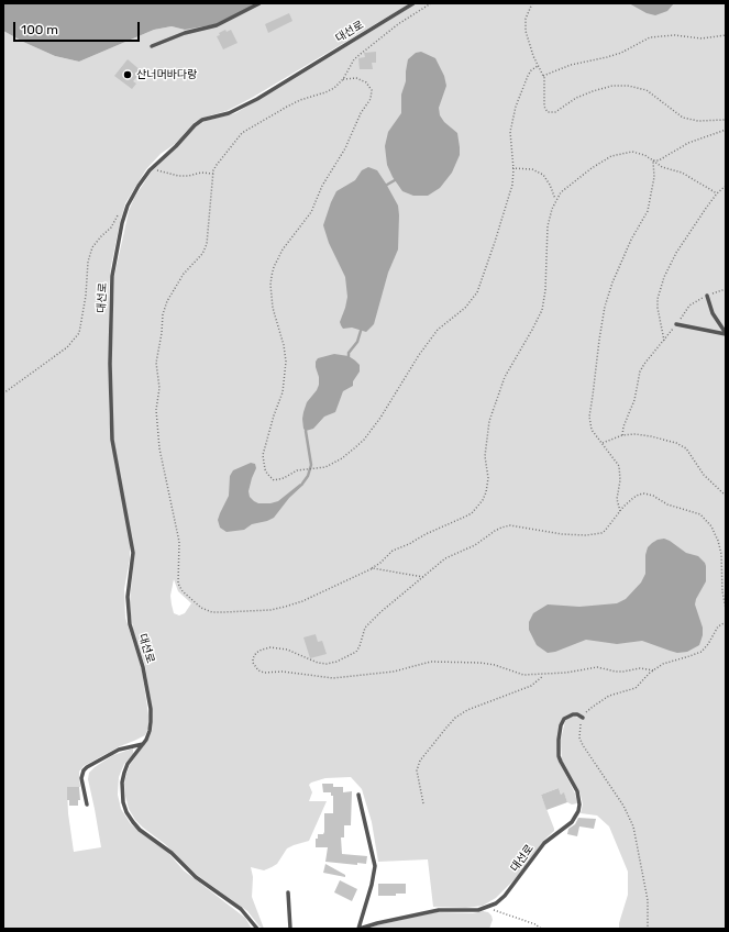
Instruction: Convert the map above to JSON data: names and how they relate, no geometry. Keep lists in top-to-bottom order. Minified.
{"streets":{"lane":["대선로"]},"places":["산너머바다랑"],"scale_bar":"100 m"}
